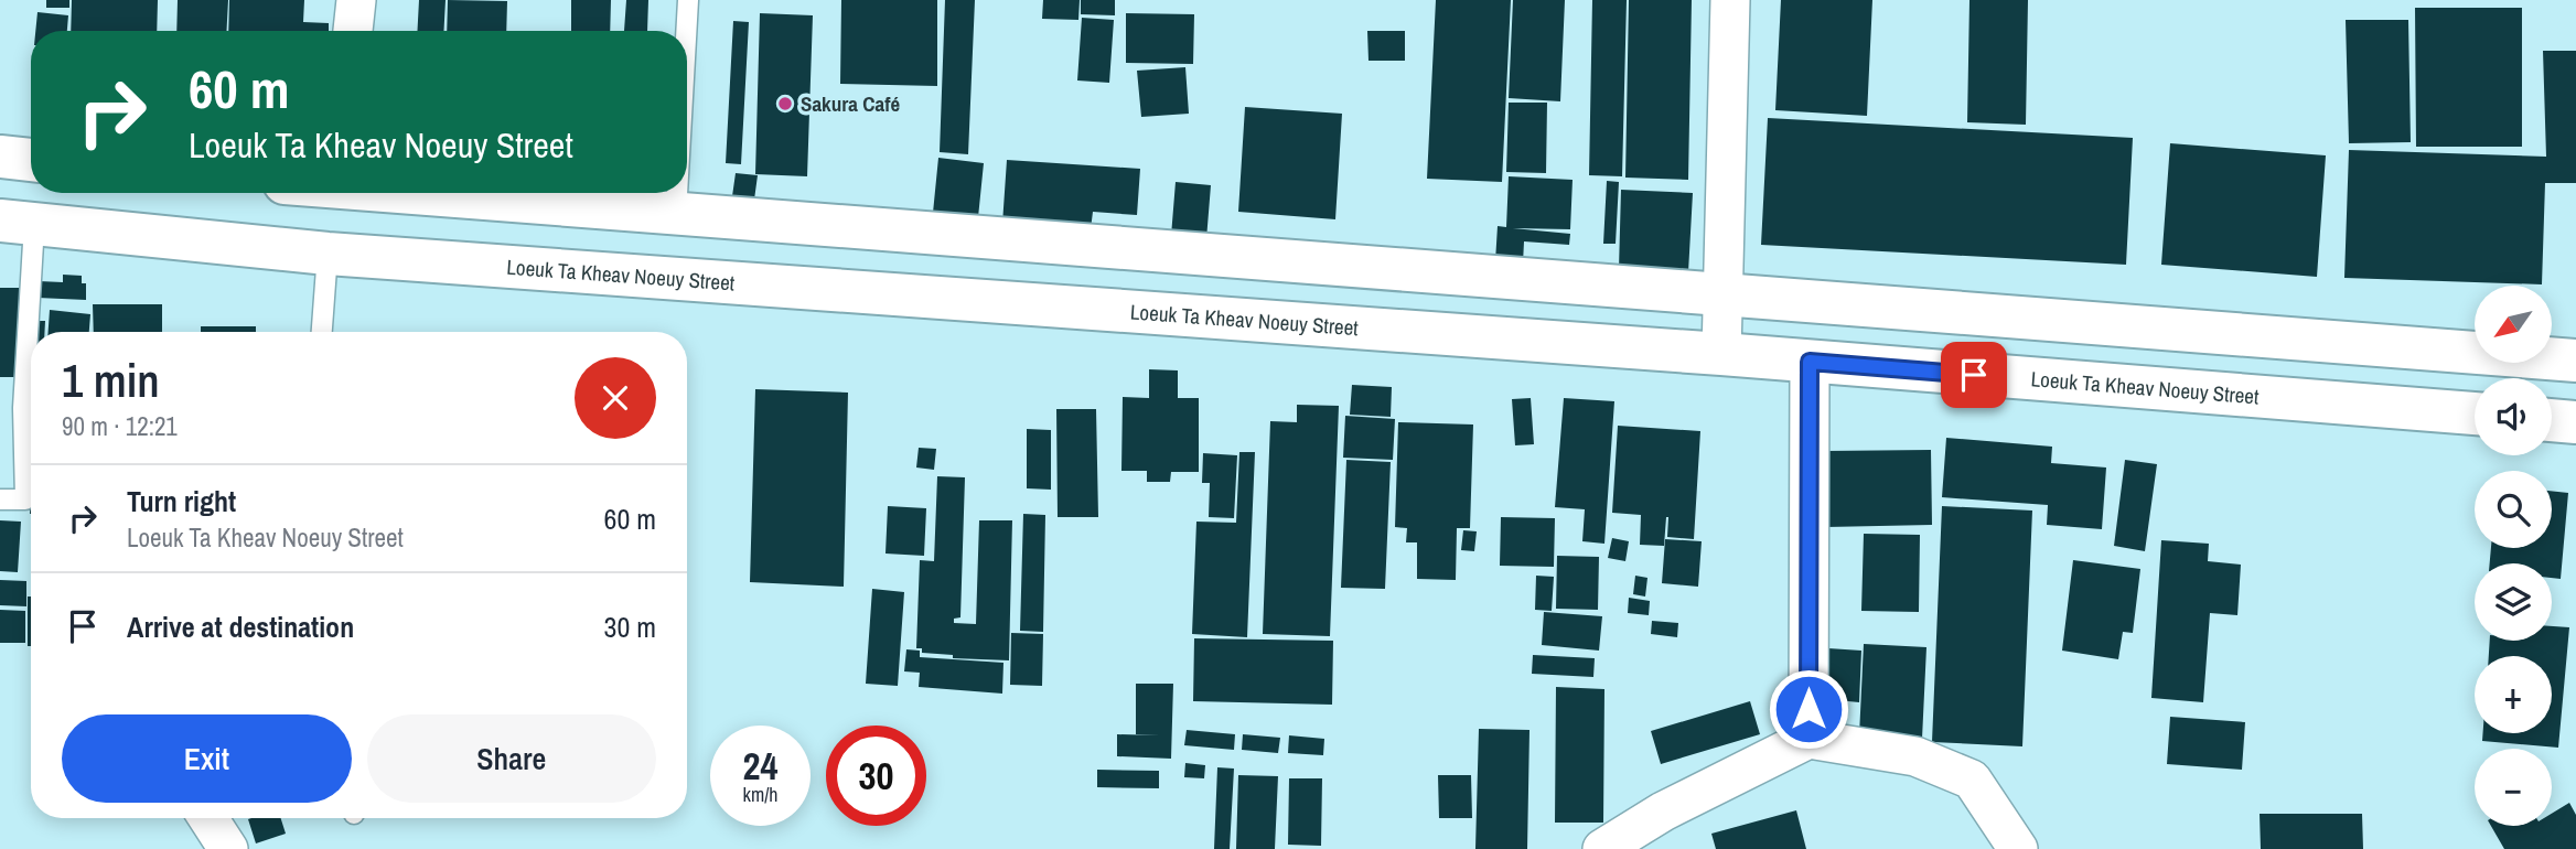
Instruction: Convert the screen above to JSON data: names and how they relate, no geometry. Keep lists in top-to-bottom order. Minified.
{"streets":{"main road":["Loeuk Ta Kheav Noeuy Street"]},"places":["Sakura Café"],"north":"bottom left","page":{"turn":["60 m","Loeuk Ta Kheav Noeuy Street"],"map_buttons":["+","−"],"heading":["1 min","90 m · 12:21"],"list":[{"name":"Turn right","note":"Loeuk Ta Kheav Noeuy Street","value":"60 m"},{"name":"Arrive at destination","value":"30 m"}],"buttons":["Exit","Share"],"speed":"24 km/h","limit":"30"}}
